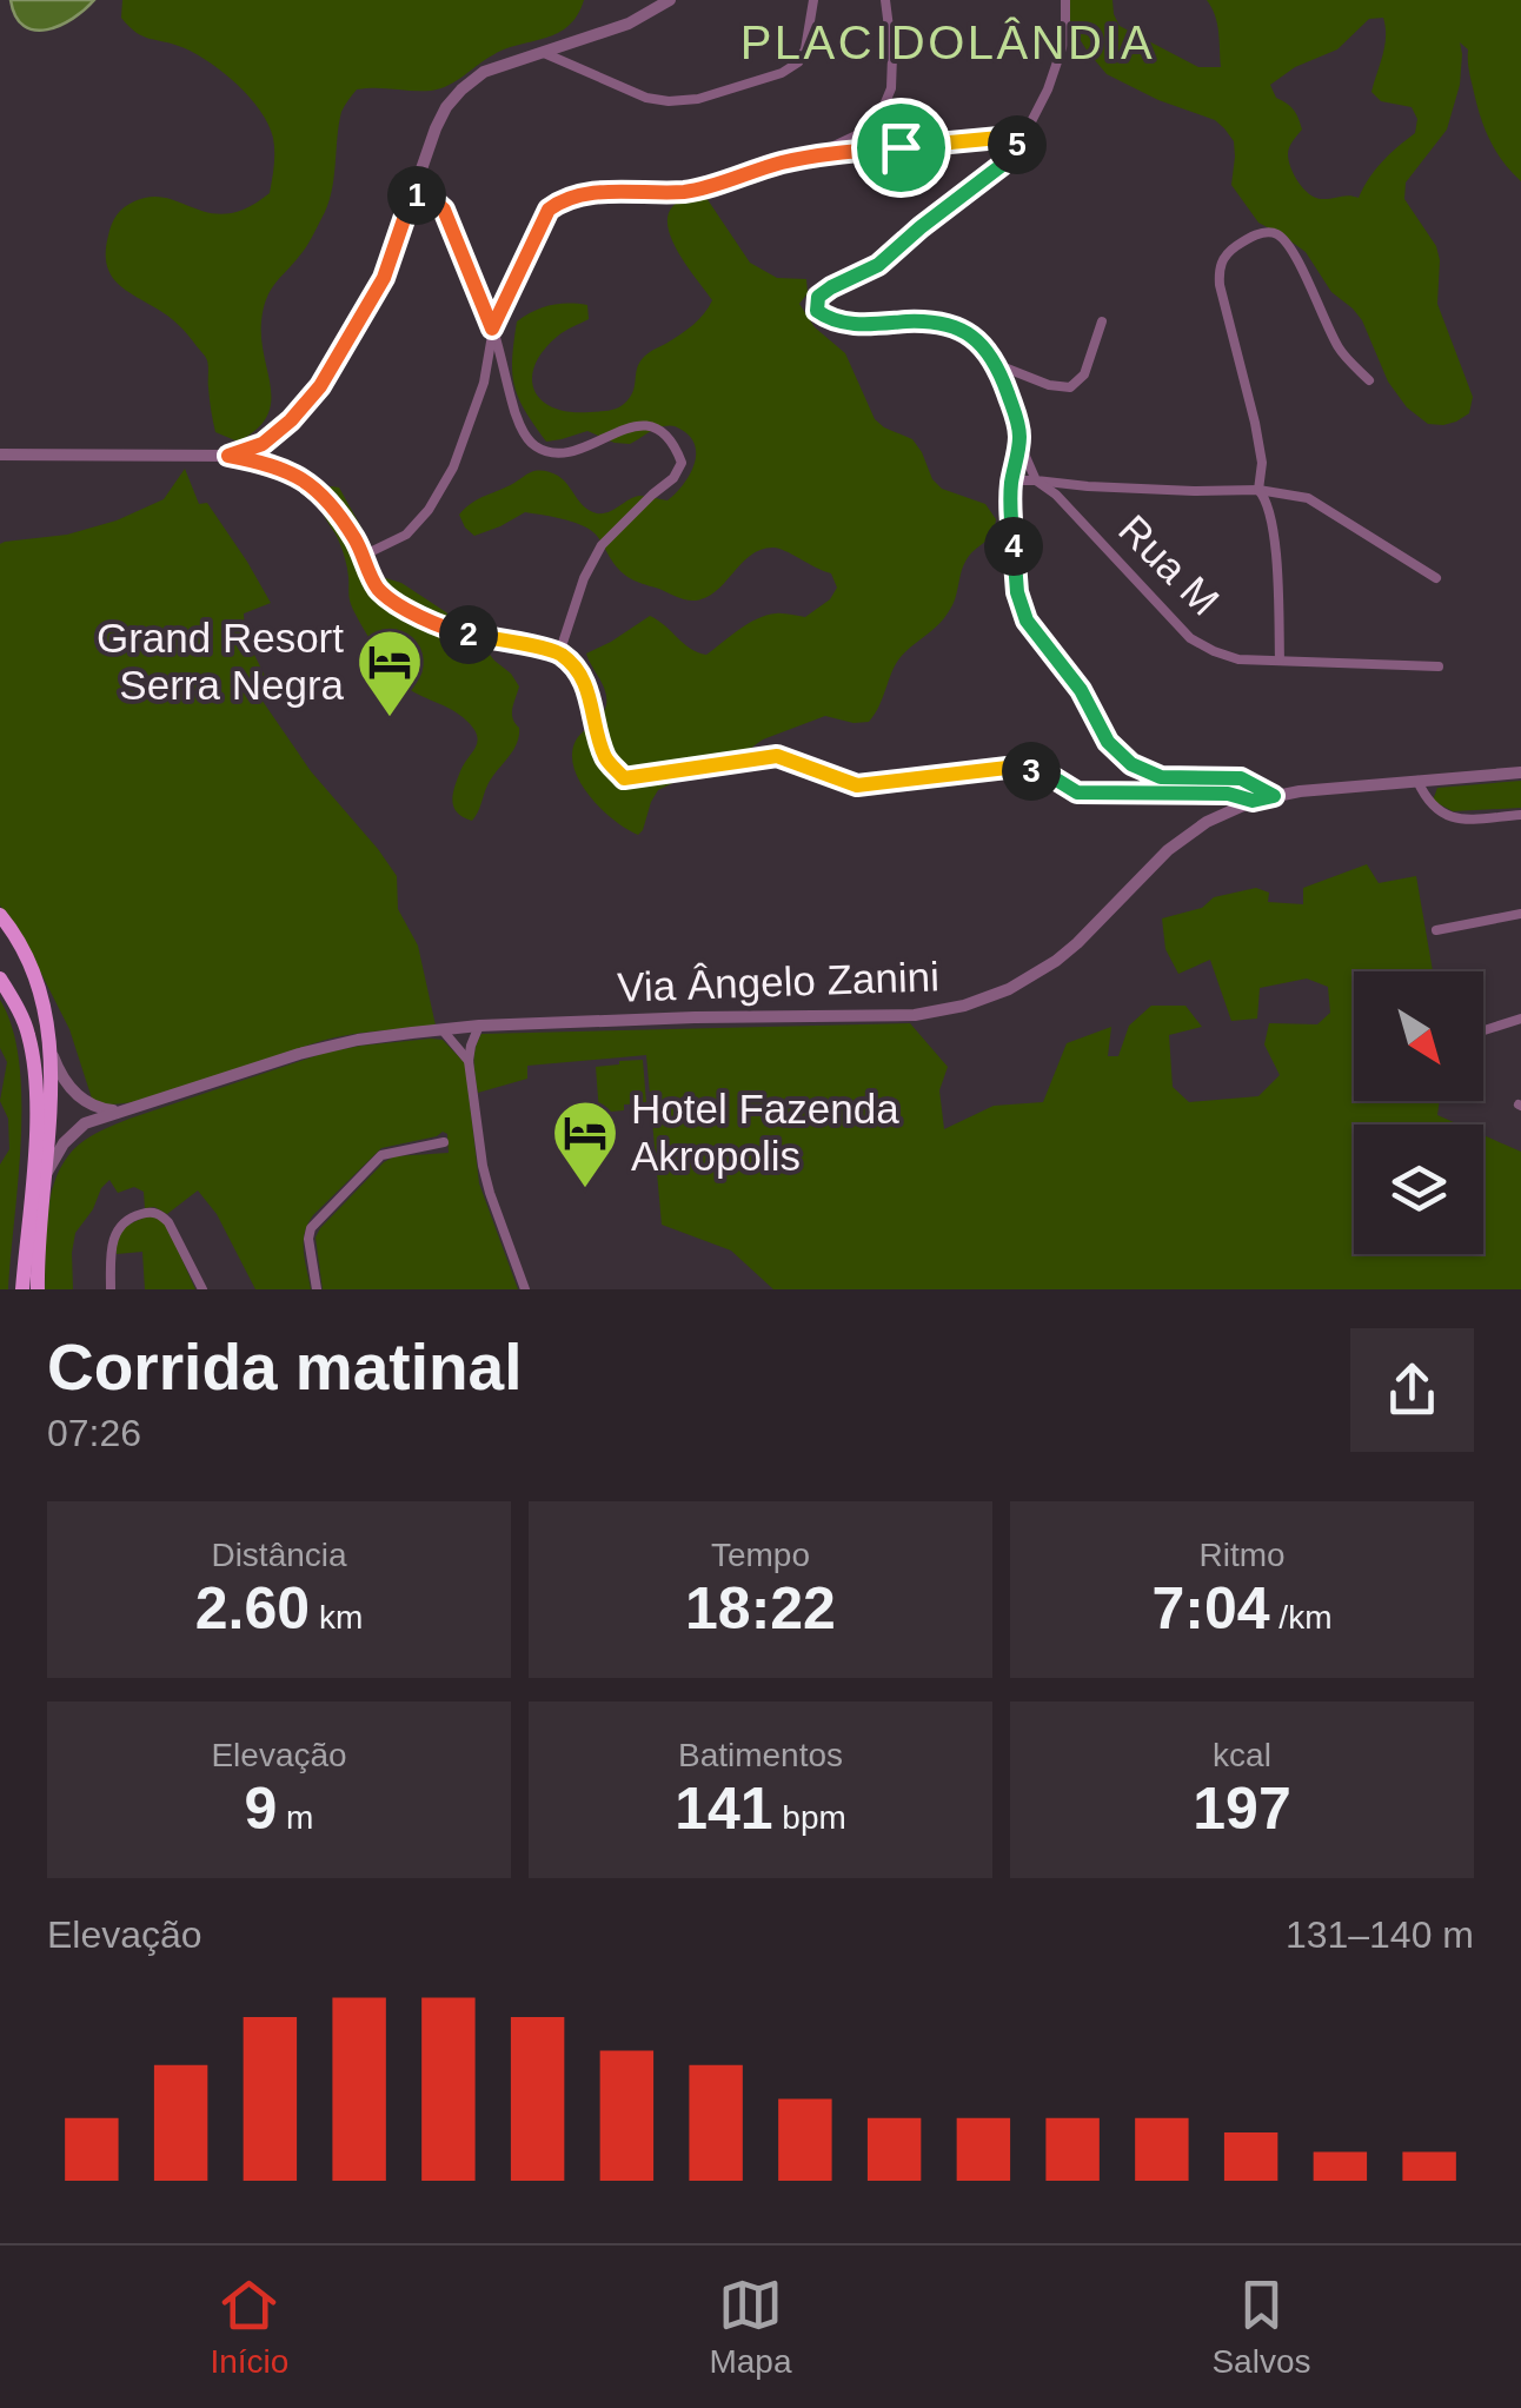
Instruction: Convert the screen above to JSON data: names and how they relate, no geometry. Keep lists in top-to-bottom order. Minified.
{"streets":{"street":["Rua M","Via Ângelo Zanini"]},"districts":["PLACIDOLÂNDIA"],"places":{"hotel":["Grand Resort Serra Negra","Hotel Fazenda Akropolis"]},"north":"bottom right","page":{"pins":["5","1","4","2","3"],"heading":["Corrida matinal","07:26"],"stats":[["Distância","2.60 km"],["Tempo","18:22"],["Ritmo","7:04 /km"],["Elevação","9 m"],["Batimentos","141 bpm"],["kcal","197"]],"chart":["Elevação","131–140 m"],"tabs":["Início","Mapa","Salvos"]}}
